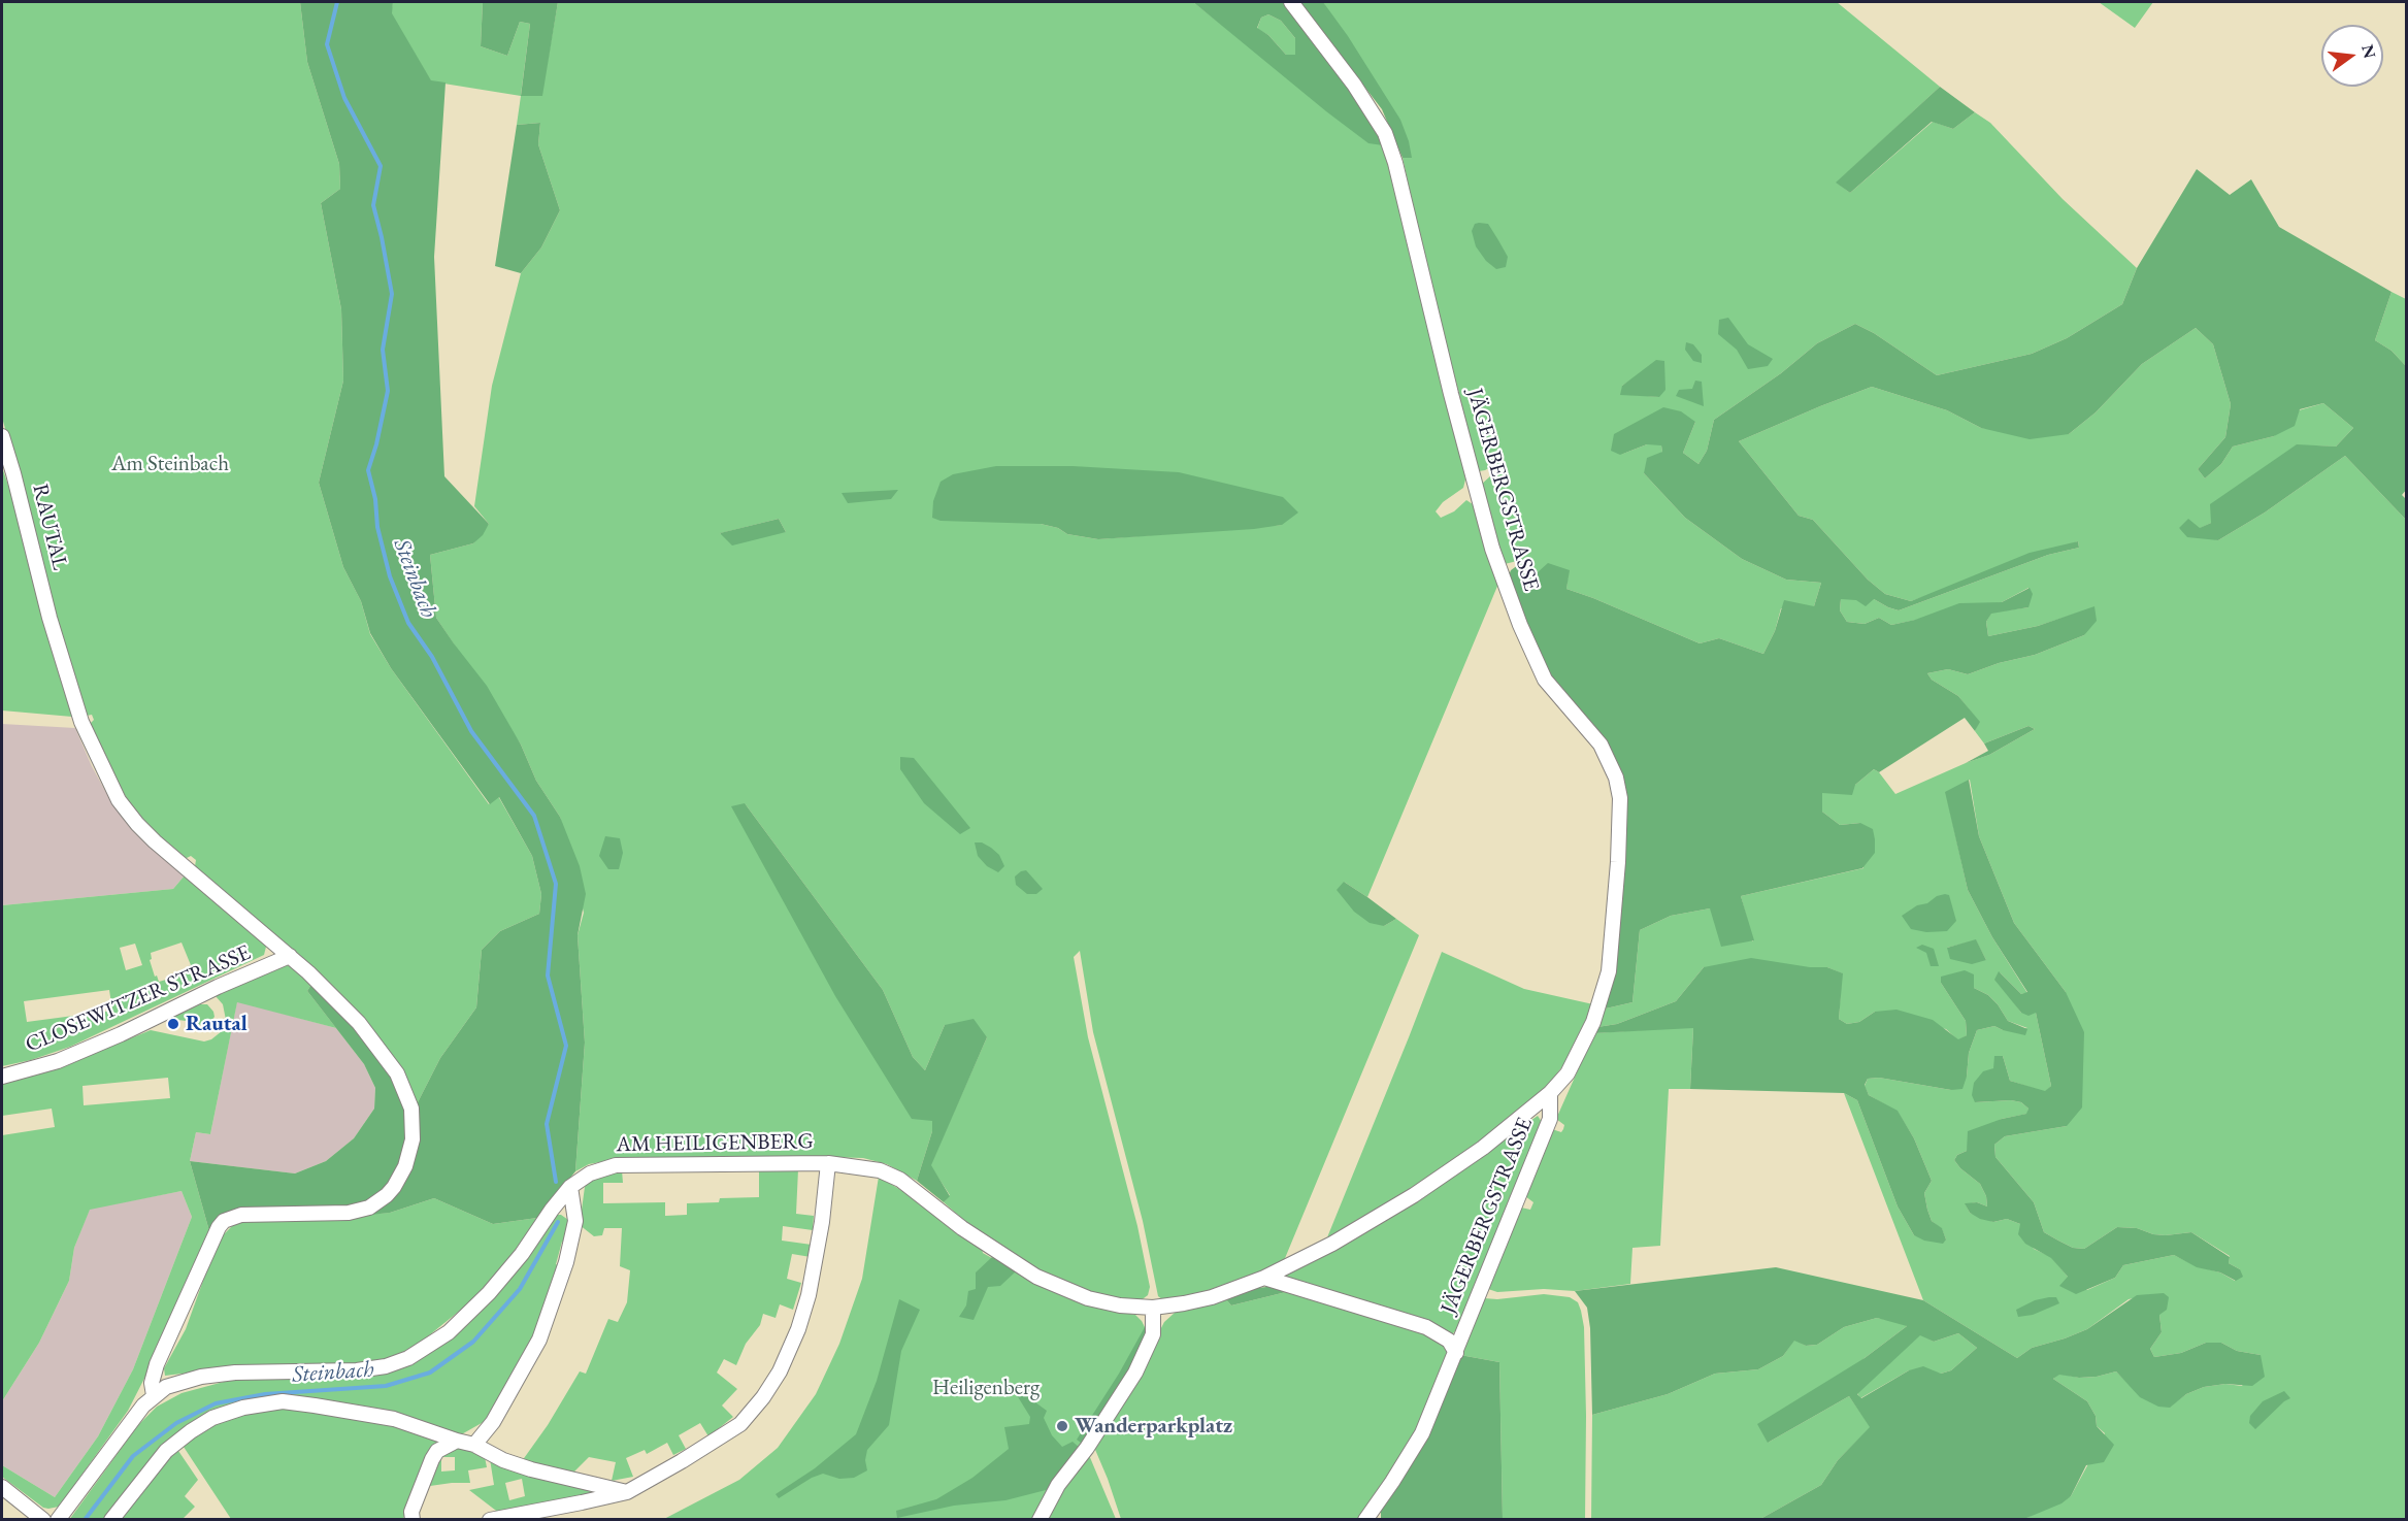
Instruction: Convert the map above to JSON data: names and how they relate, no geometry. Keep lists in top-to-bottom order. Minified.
{"streets":{"street":["JÄGERBERGSTRASSE","RAUTAL","CLOSEWITZER STRASSE","AM HEILIGENBERG"]},"crossings":[["JÄGERBERGSTRASSE","AM HEILIGENBERG"],["RAUTAL","CLOSEWITZER STRASSE"],["RAUTAL","AM HEILIGENBERG"]],"water":["Steinbach"],"parks":["Am Steinbach","Heiligenberg"],"places":["Rautal","Wanderparkplatz"],"north":"right"}
